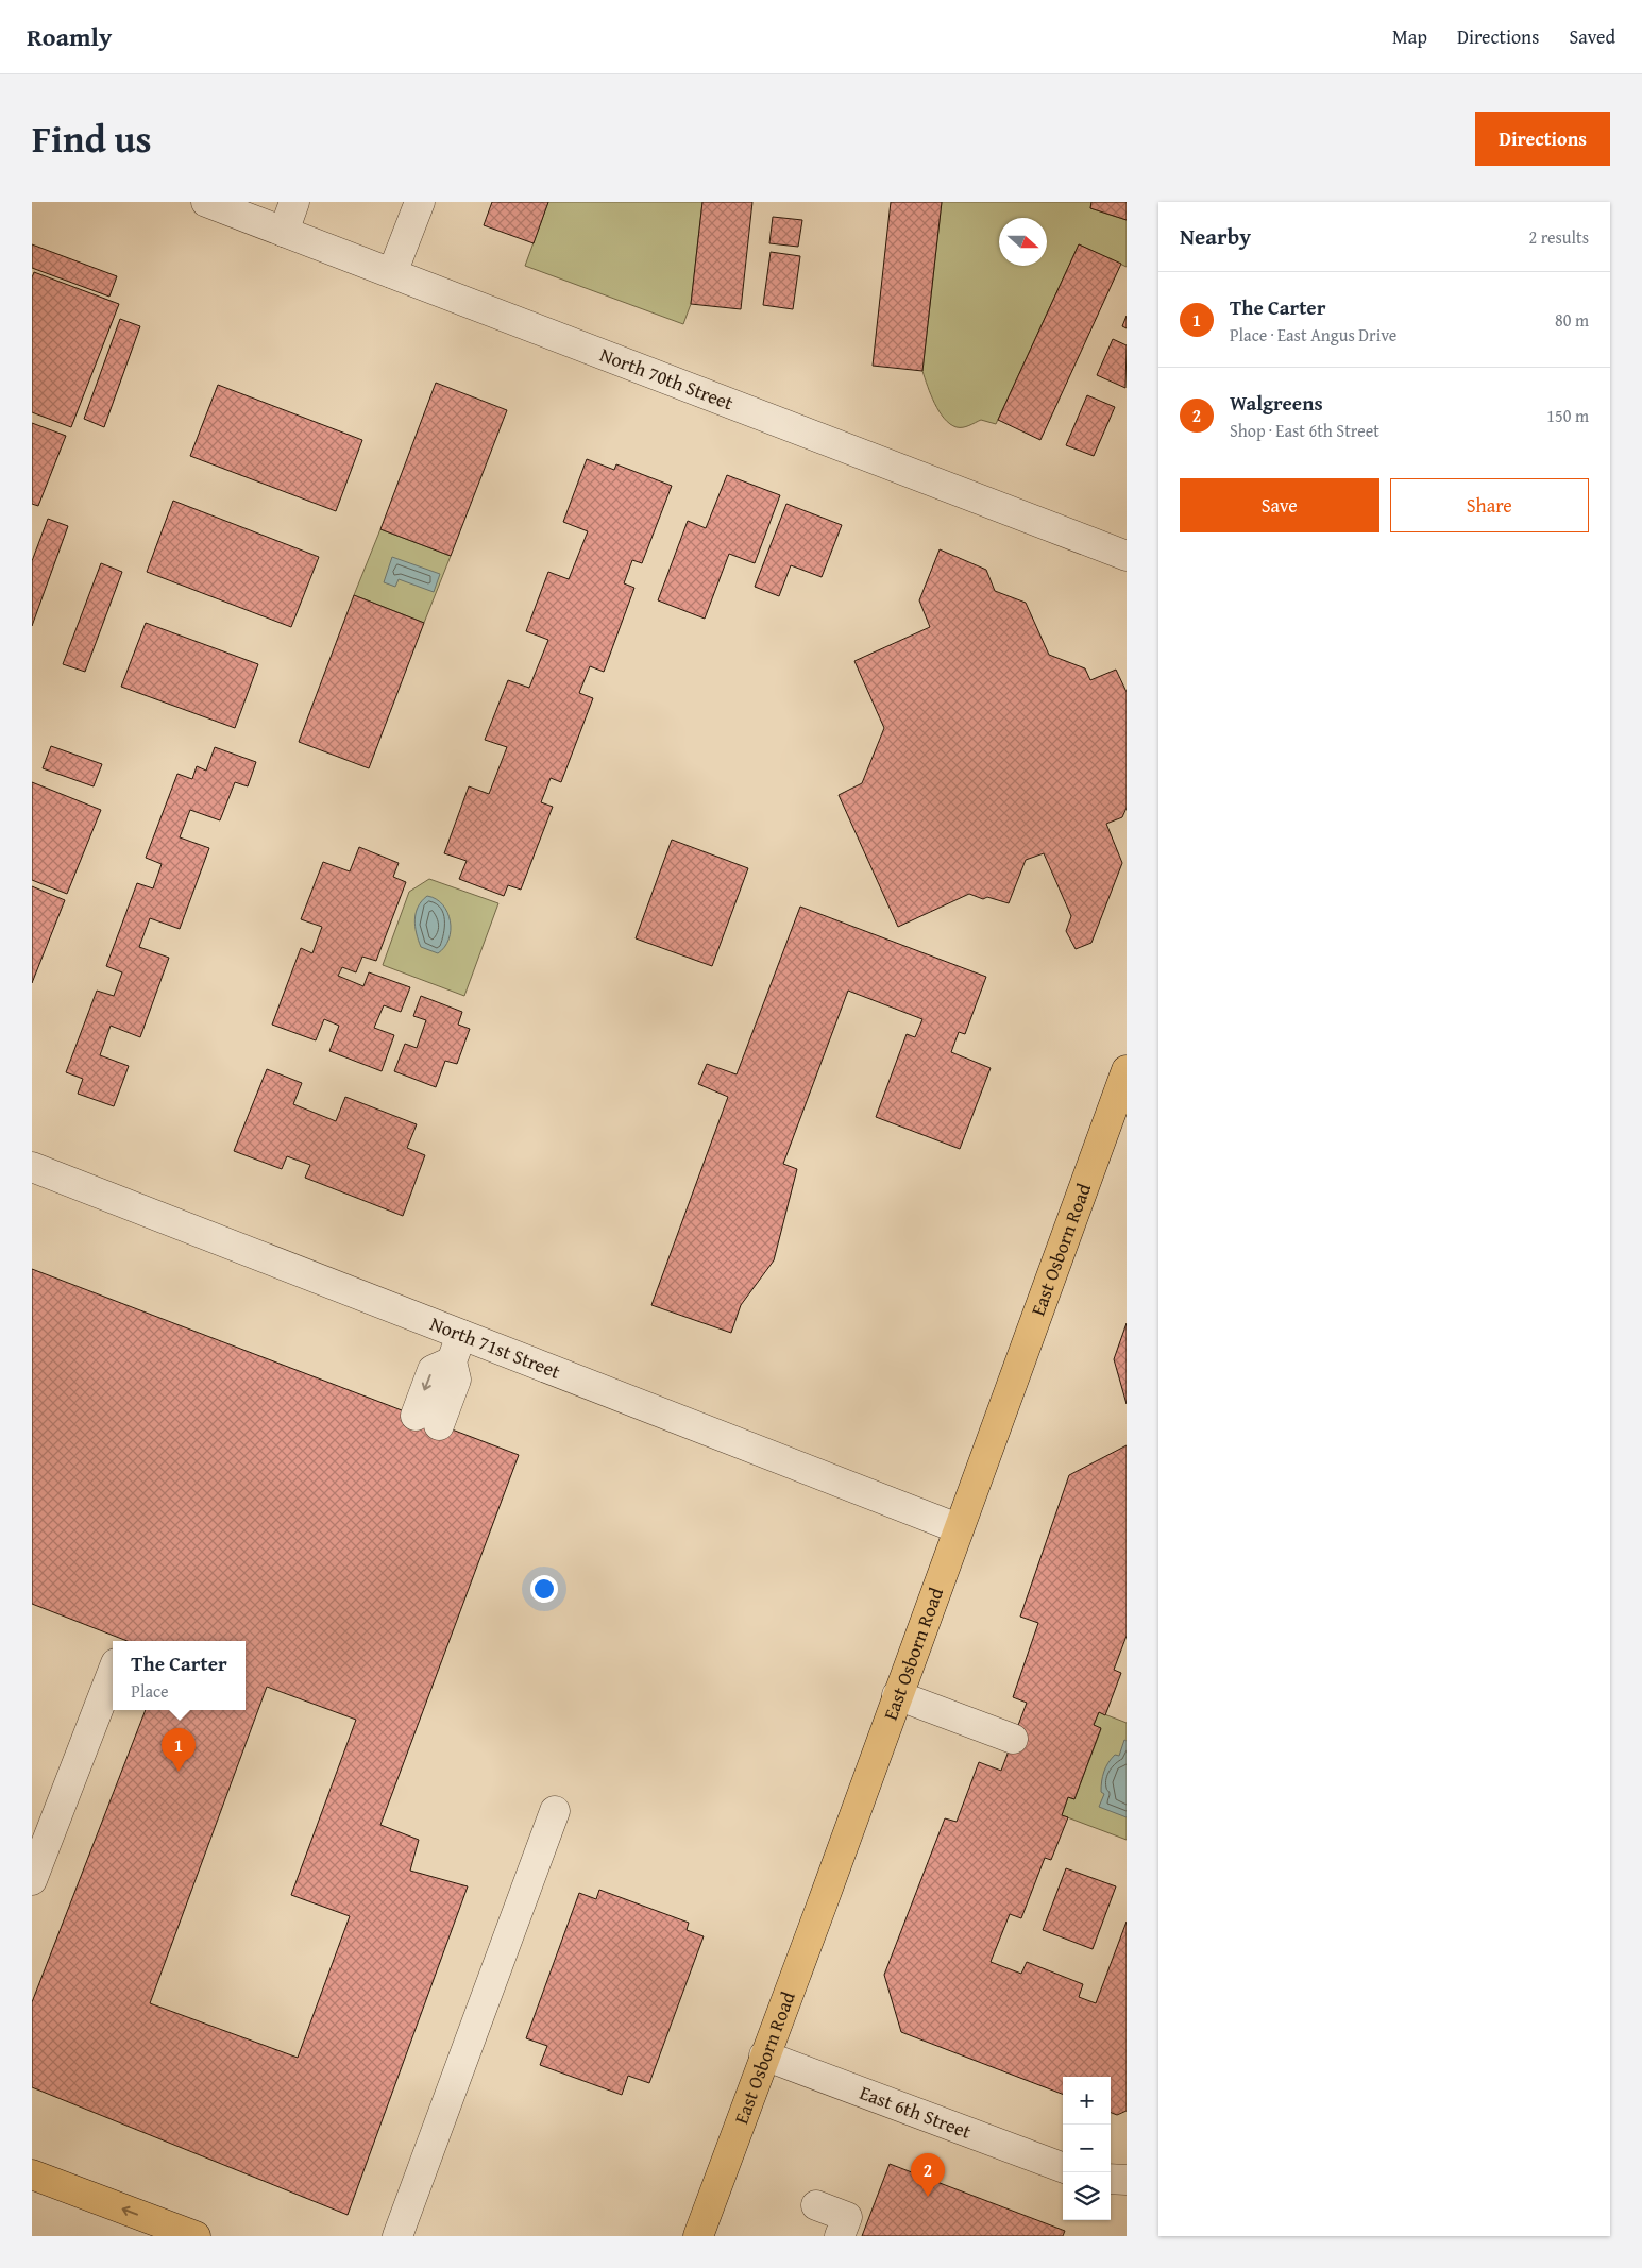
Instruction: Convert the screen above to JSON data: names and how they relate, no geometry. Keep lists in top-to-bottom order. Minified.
{"streets":{"main road":["East Osborn Road"],"street":["North 70th Street","North 71st Street","East 6th Street"]},"crossings":[["East Osborn Road","North 71st Street"],["East Osborn Road","East 6th Street"]],"north":"right","page":{"header":"Roamly","nav":["Map","Directions","Saved"],"title":"Find us","buttons":["Directions",["Save","Share"]],"heading":["Nearby","2 results"],"list":[{"mark":"1","name":"The Carter","note":"Place · East Angus Drive","value":"80 m"},{"mark":"2","name":"Walgreens","note":"Shop · East 6th Street","value":"150 m"}],"popup":["The Carter","Place"],"pins":["1","2"],"map_buttons":["+","−"]}}
